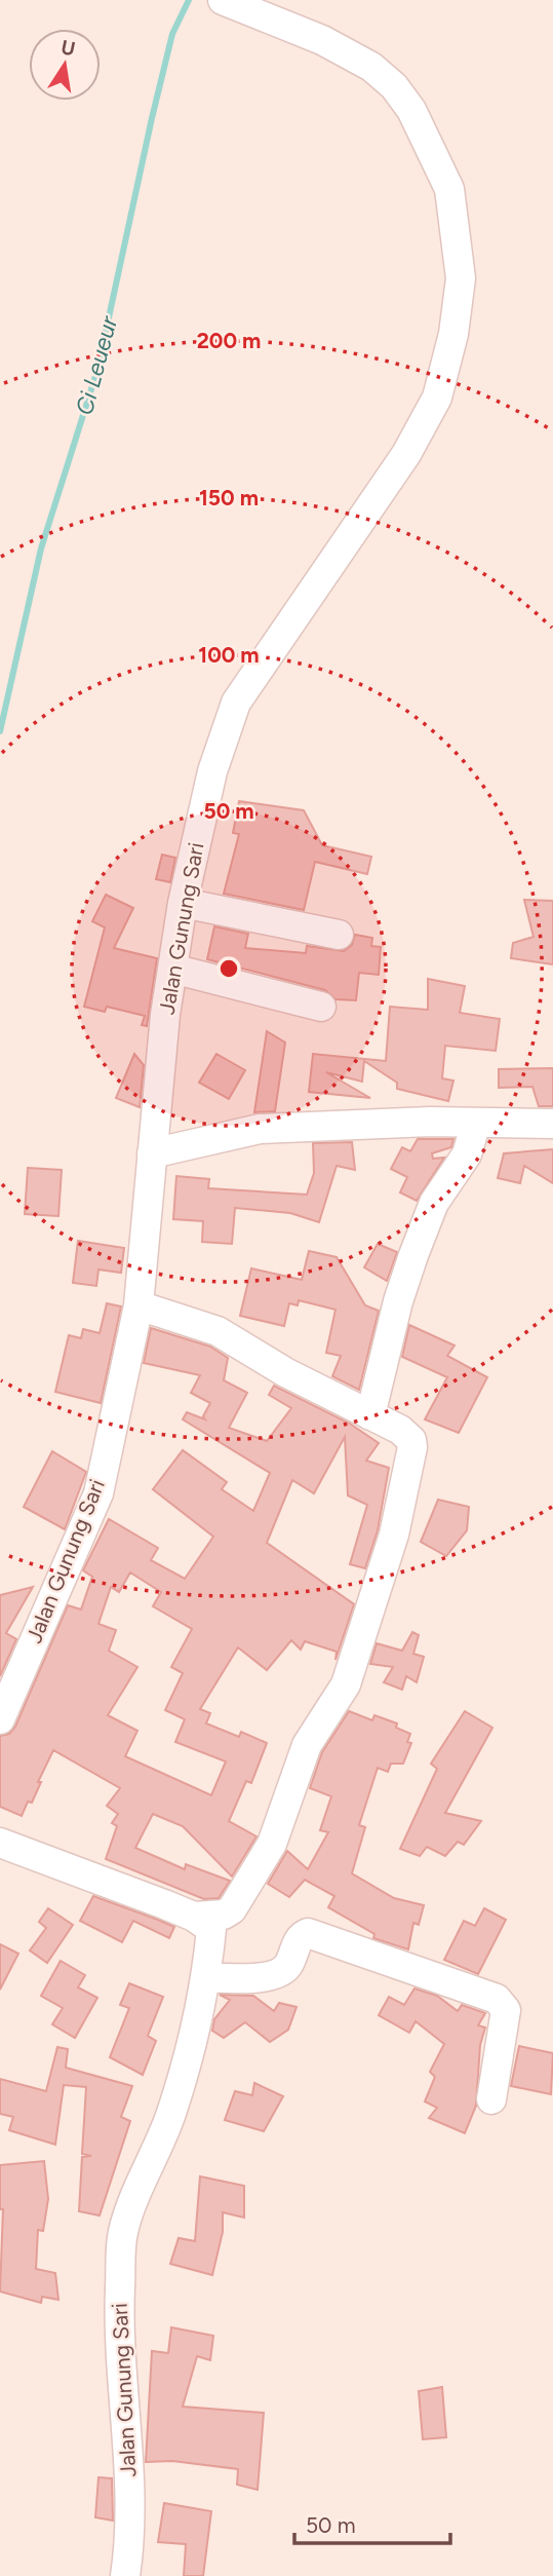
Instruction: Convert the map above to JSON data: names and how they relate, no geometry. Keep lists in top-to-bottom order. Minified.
{"streets":{"street":["Jalan Gunung Sari"]},"water":["Ci Leueur"],"scale_bar":"50 m","north":"top","rings":["200 m","150 m","100 m","50 m"]}
